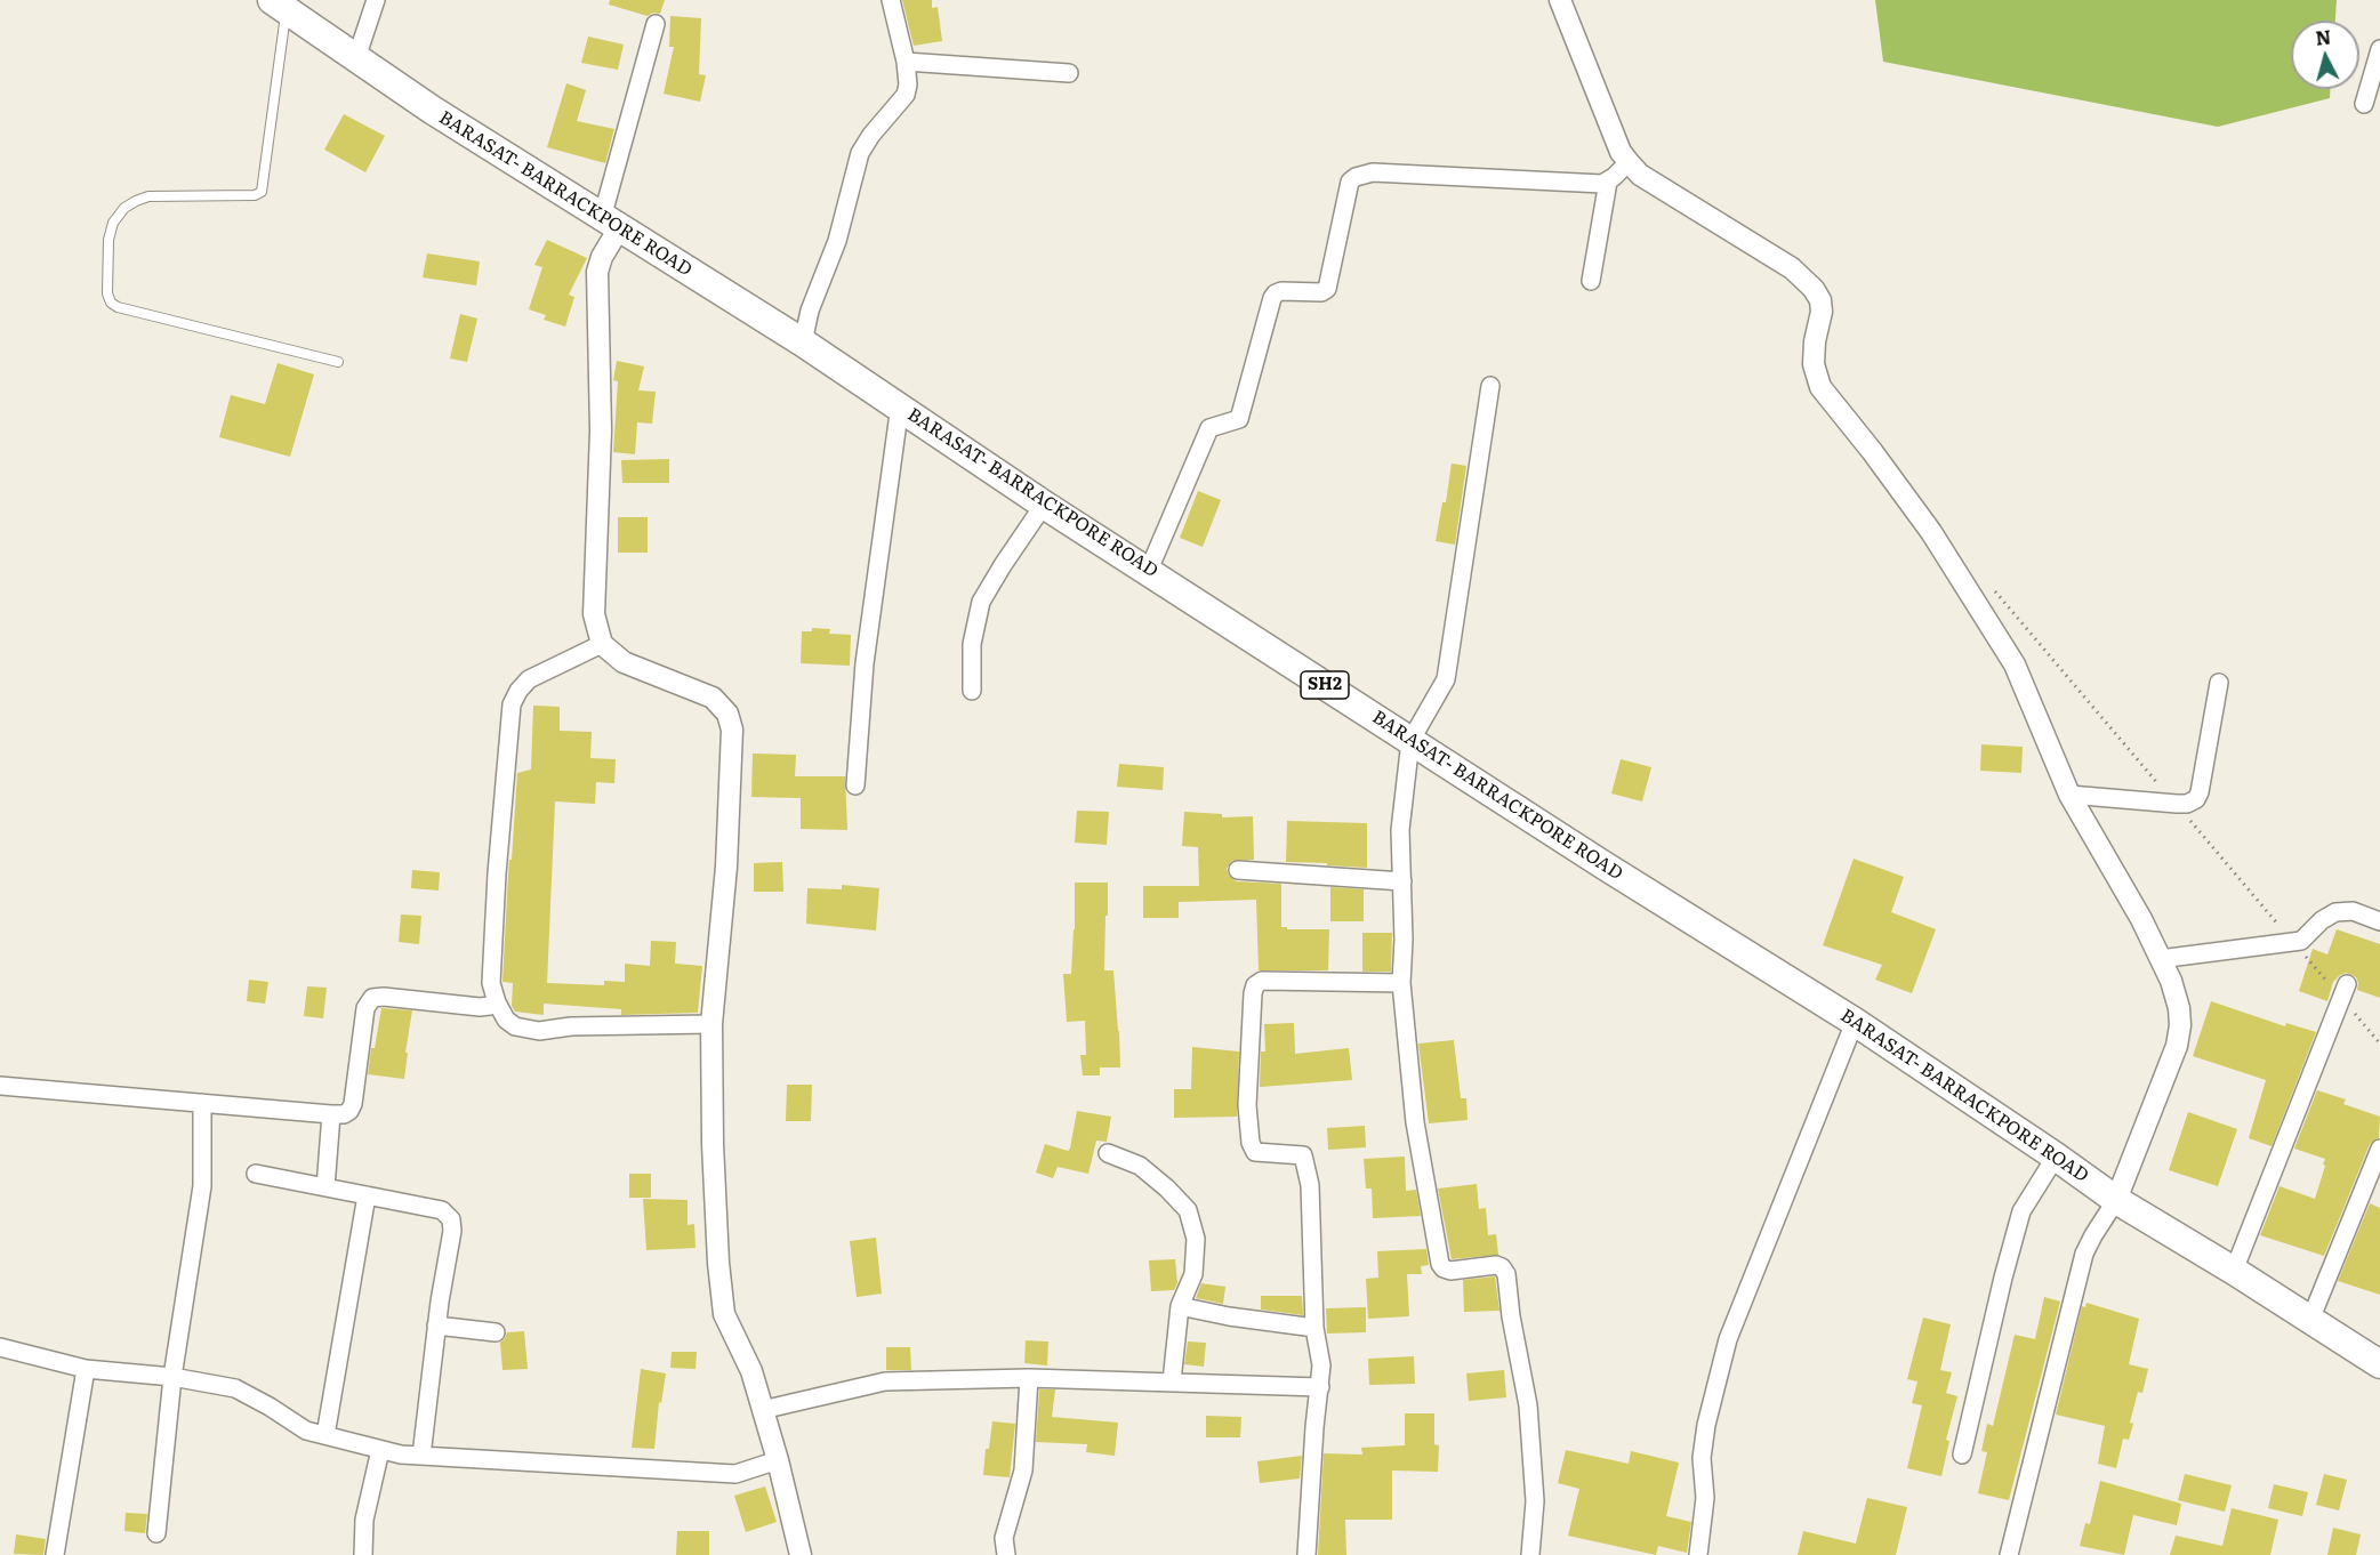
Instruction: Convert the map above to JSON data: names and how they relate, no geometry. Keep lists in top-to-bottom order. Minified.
{"streets":{"main road":["BARASAT- BARRACKPORE ROAD","SH2"]},"north":"top"}
